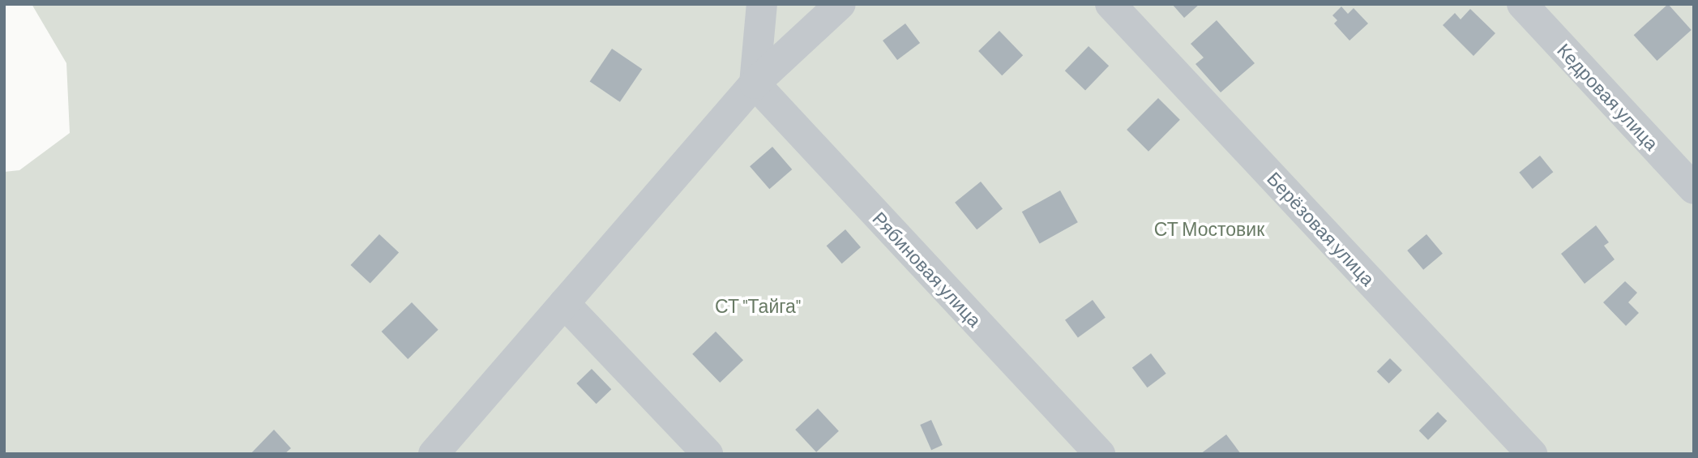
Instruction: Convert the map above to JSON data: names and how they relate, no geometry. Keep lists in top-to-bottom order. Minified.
{"streets":{"street":["Кедровая улица","Берёзовая улица","Рябиновая улица"]},"parks":["СТ Мостовик","СТ \"Тайга\""]}
